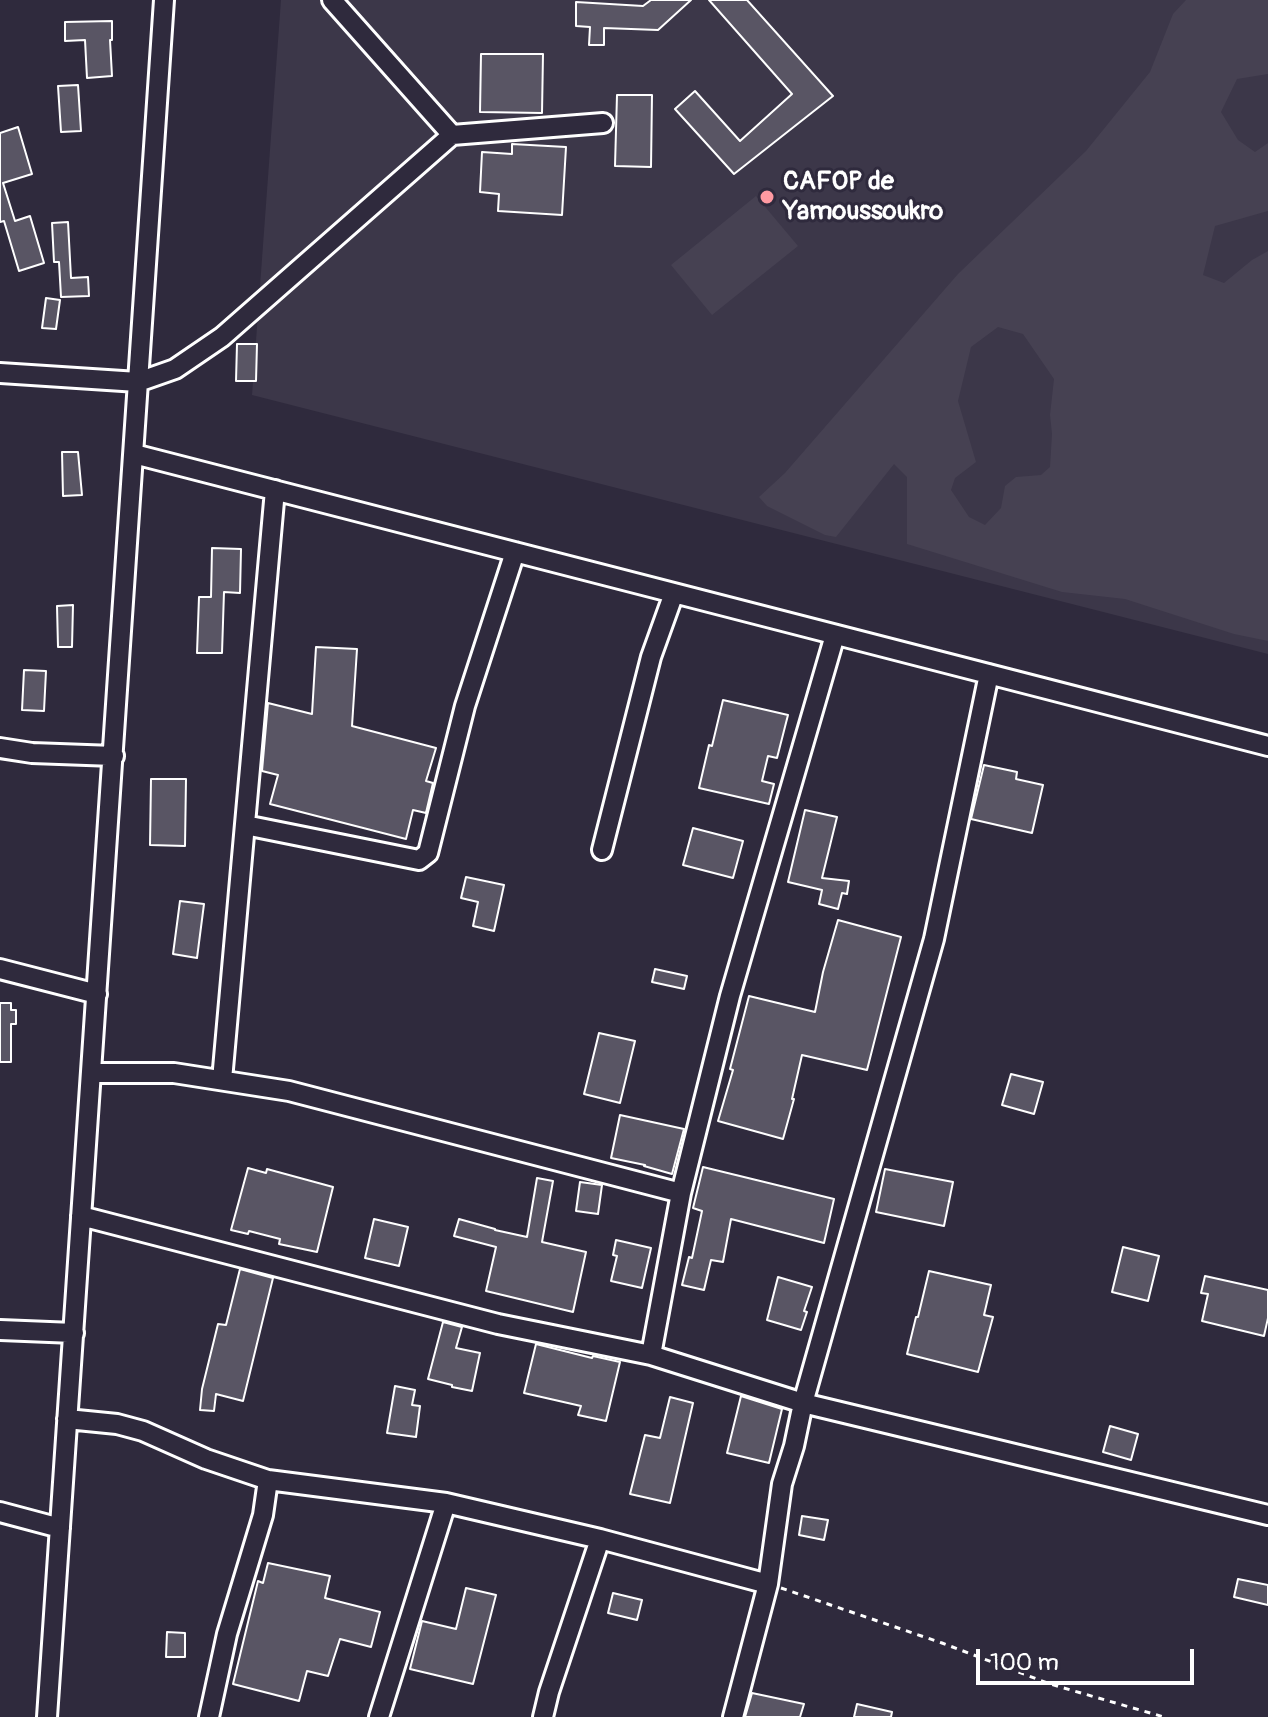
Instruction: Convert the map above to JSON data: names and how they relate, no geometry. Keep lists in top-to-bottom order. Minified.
{"places":["CAFOP de Yamoussoukro"],"scale_bar":"100 m"}
